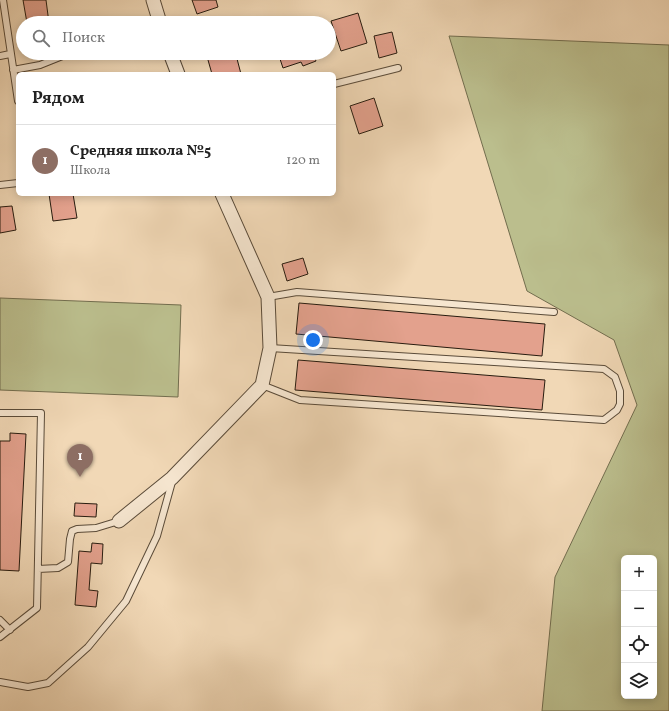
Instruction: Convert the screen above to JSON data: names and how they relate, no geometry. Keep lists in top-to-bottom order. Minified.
{"page":{"search":"Поиск","heading":"Рядом","list":[{"mark":"1","name":"Средняя школа №5","note":"Школа","value":"120 m"}],"pins":"1","map_buttons":["+","−"]}}
